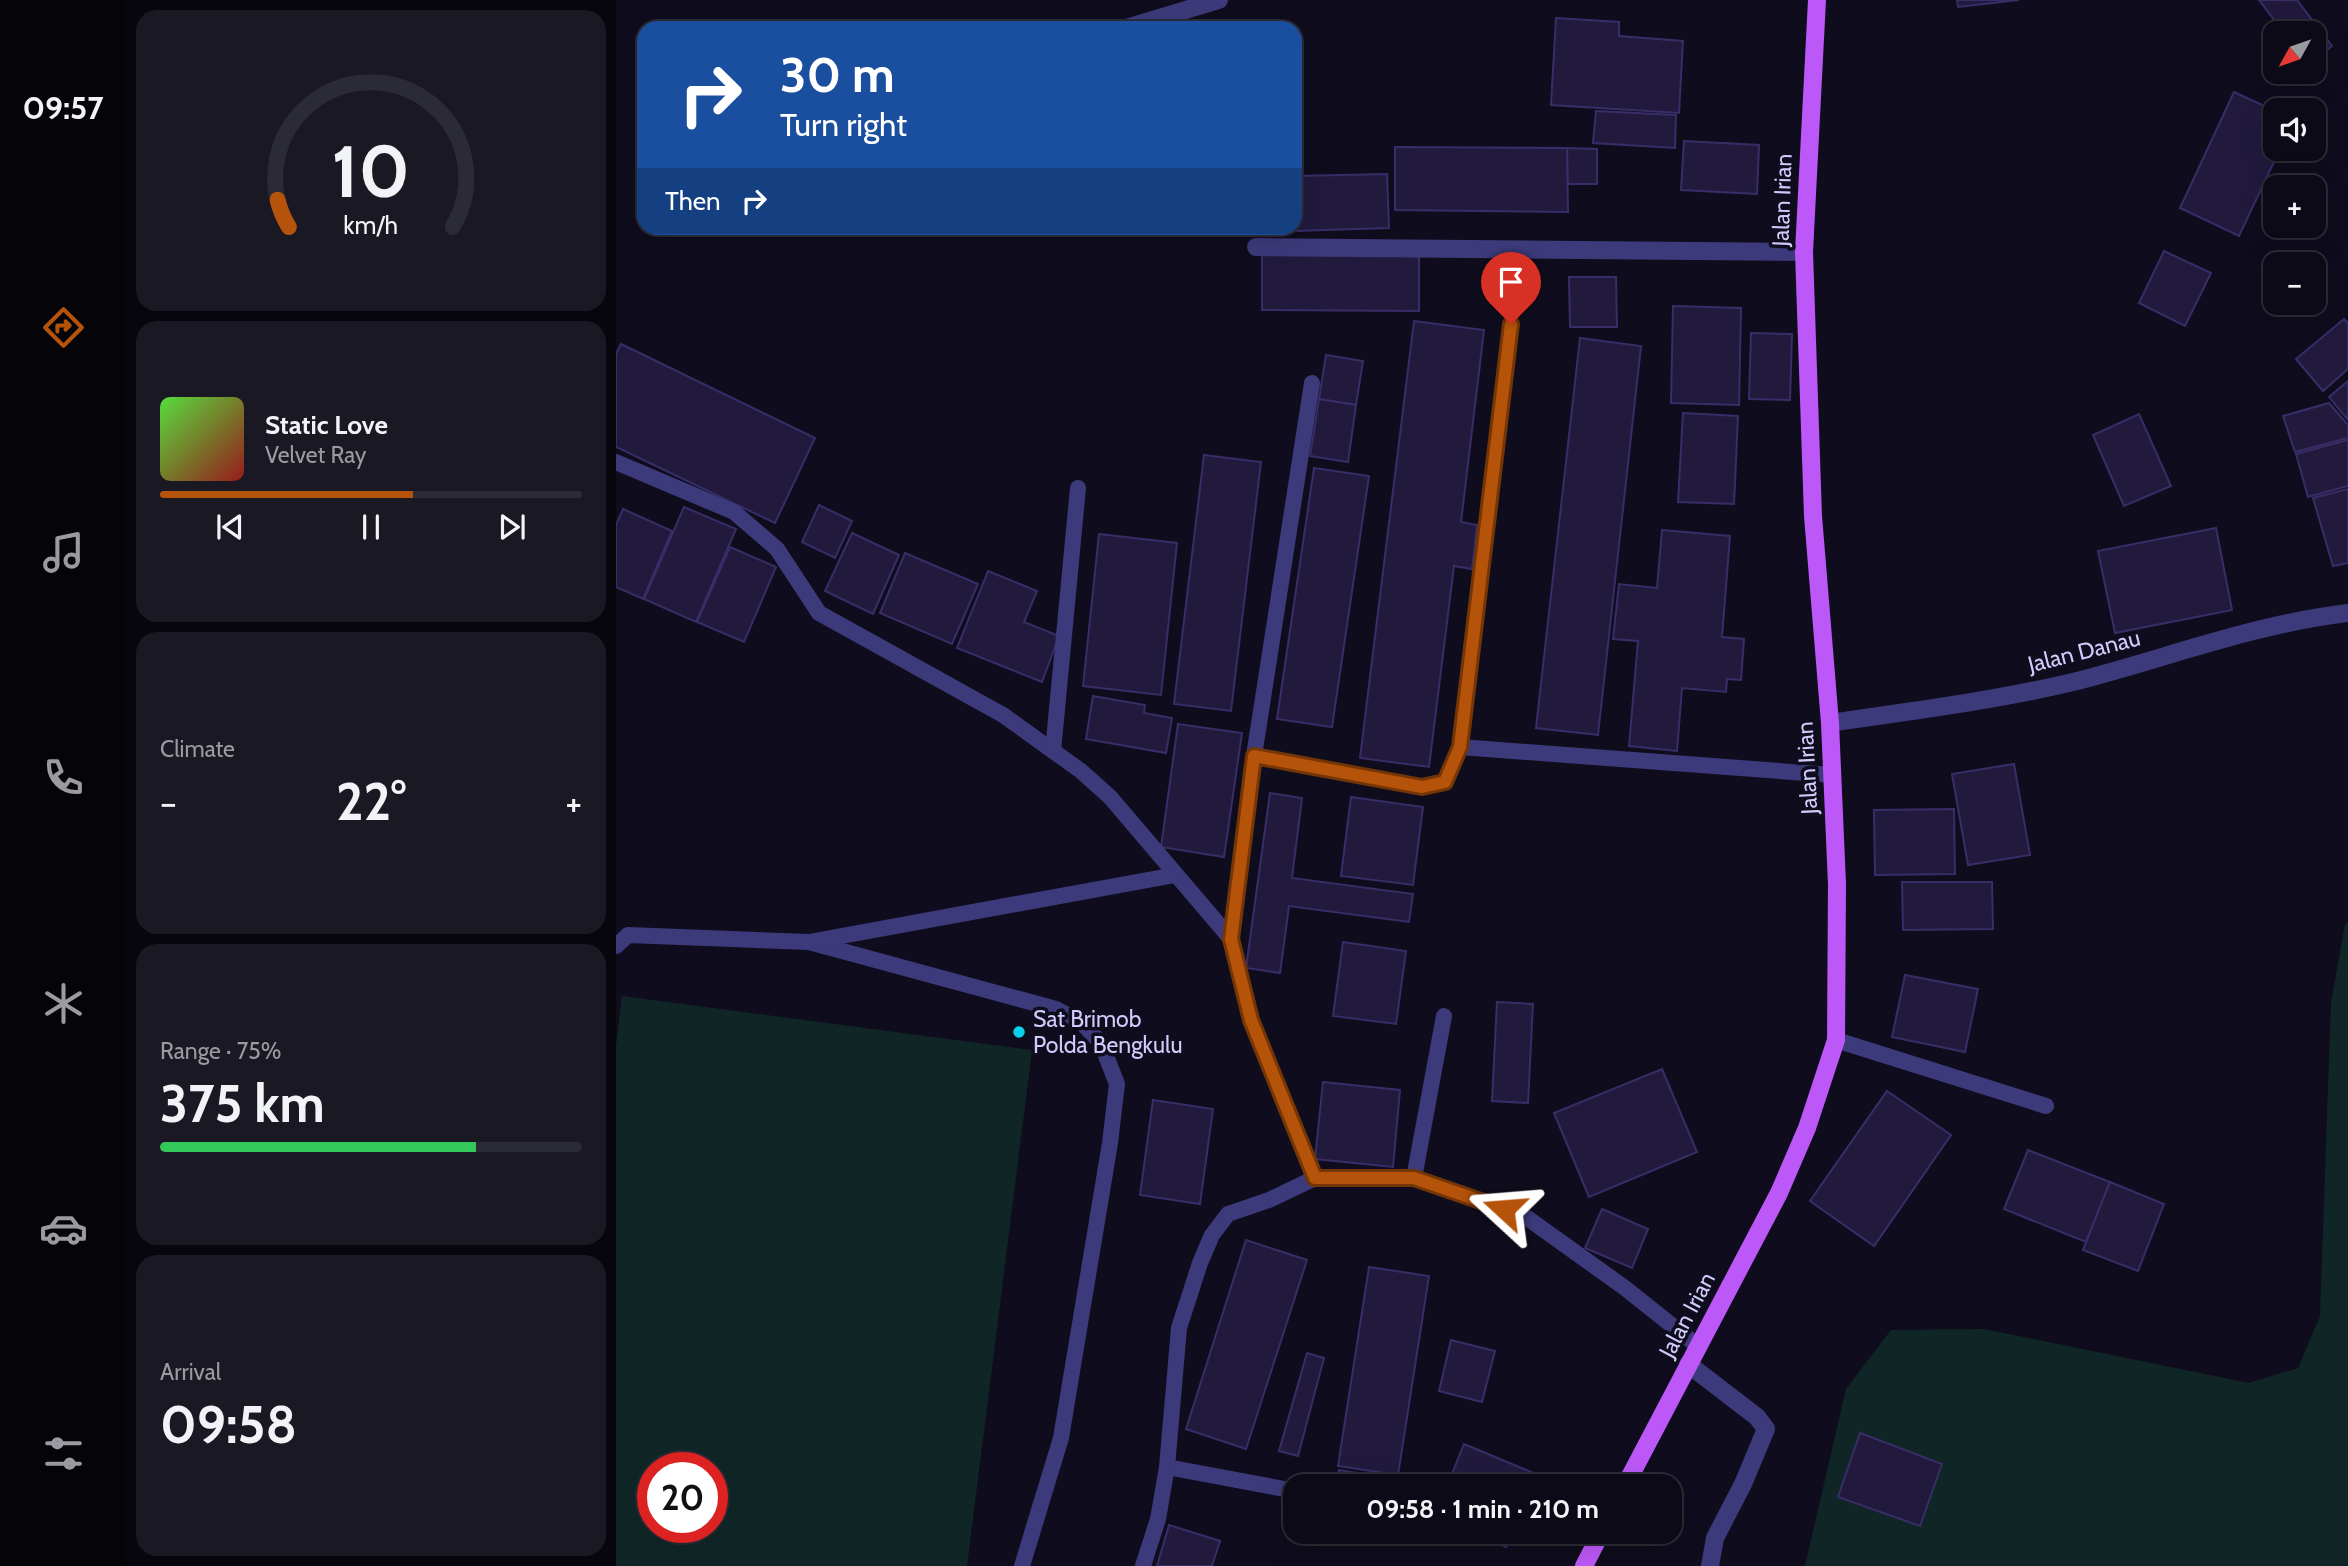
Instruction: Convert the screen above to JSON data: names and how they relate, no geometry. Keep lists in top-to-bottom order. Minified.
{"streets":{"main road":["Jalan Irian"],"street":["Jalan Danau"]},"crossings":[["Jalan Irian","Jalan Danau"]],"places":["Sat Brimob Polda Bengkulu"],"north":"bottom left","page":{"tabs":"09:57","map_buttons":["+","−"],"turn":["30 m","Turn right"],"then":"Then","song":["Static Love","Velvet Ray"],"tile":["Climate",["Range · 75%","375 km"],["Arrival","09:58"]],"heat":["−","22°","+"],"limit":"20","trip":"09:58 · 1 min · 210 m","gauge":["10","km/h"]}}
